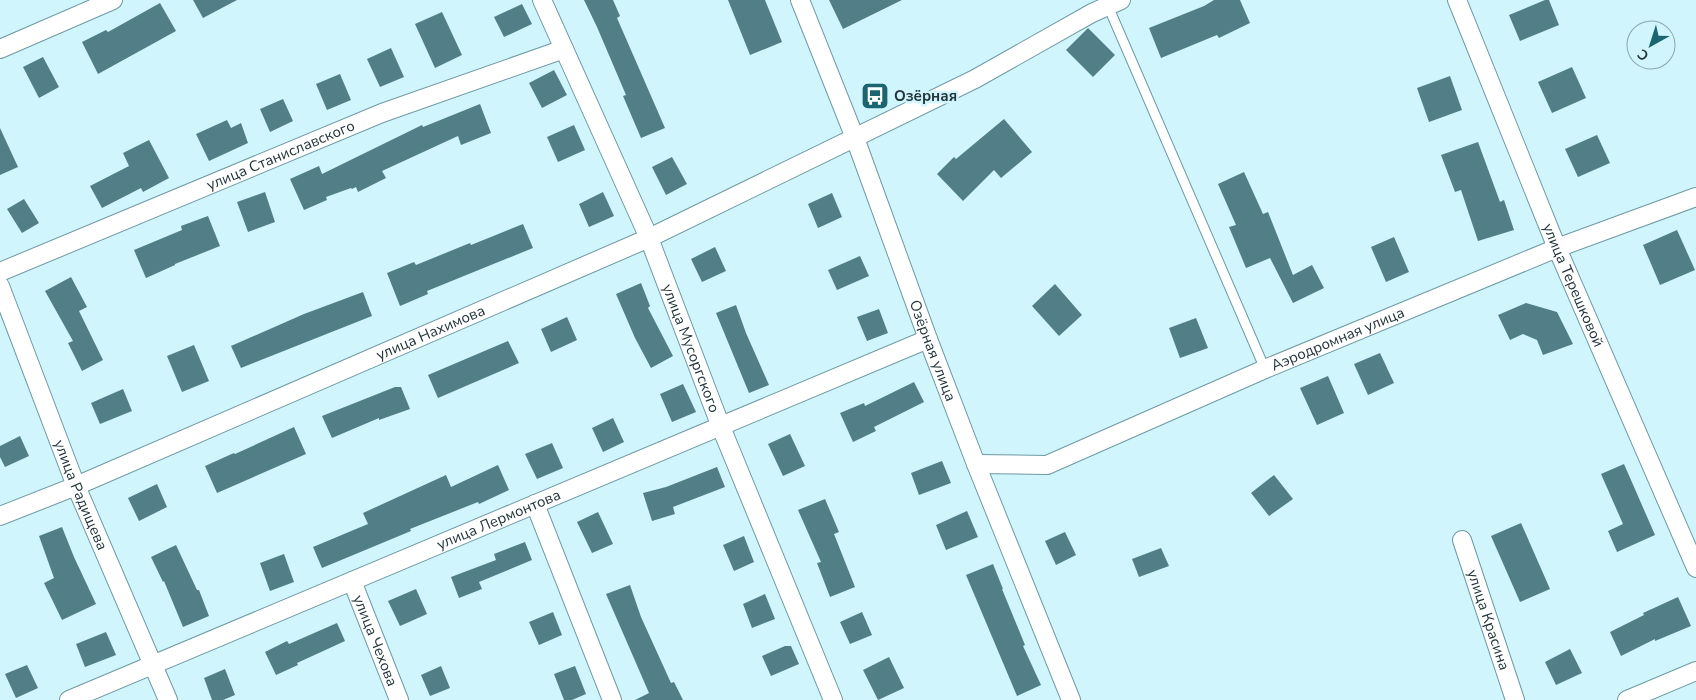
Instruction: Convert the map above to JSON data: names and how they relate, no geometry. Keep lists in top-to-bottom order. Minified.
{"streets":{"street":["улица Станиславского","улица Терешковой","улица Нахимова","Аэродромная улица","улица Мусоргского","Озёрная улица","улица Радищева","улица Лермонтова","улица Красина","улица Чехова"]},"crossings":[["улица Станиславского","улица Мусоргского"],["улица Терешковой","Аэродромная улица"],["улица Нахимова","улица Мусоргского"],["улица Нахимова","Озёрная улица"],["улица Нахимова","улица Радищева"],["Аэродромная улица","Озёрная улица"],["улица Мусоргского","улица Лермонтова"],["Озёрная улица","улица Лермонтова"],["улица Радищева","улица Лермонтова"],["улица Лермонтова","улица Чехова"]],"places":{"bus stop":["Озёрная"]},"north":"bottom left"}
